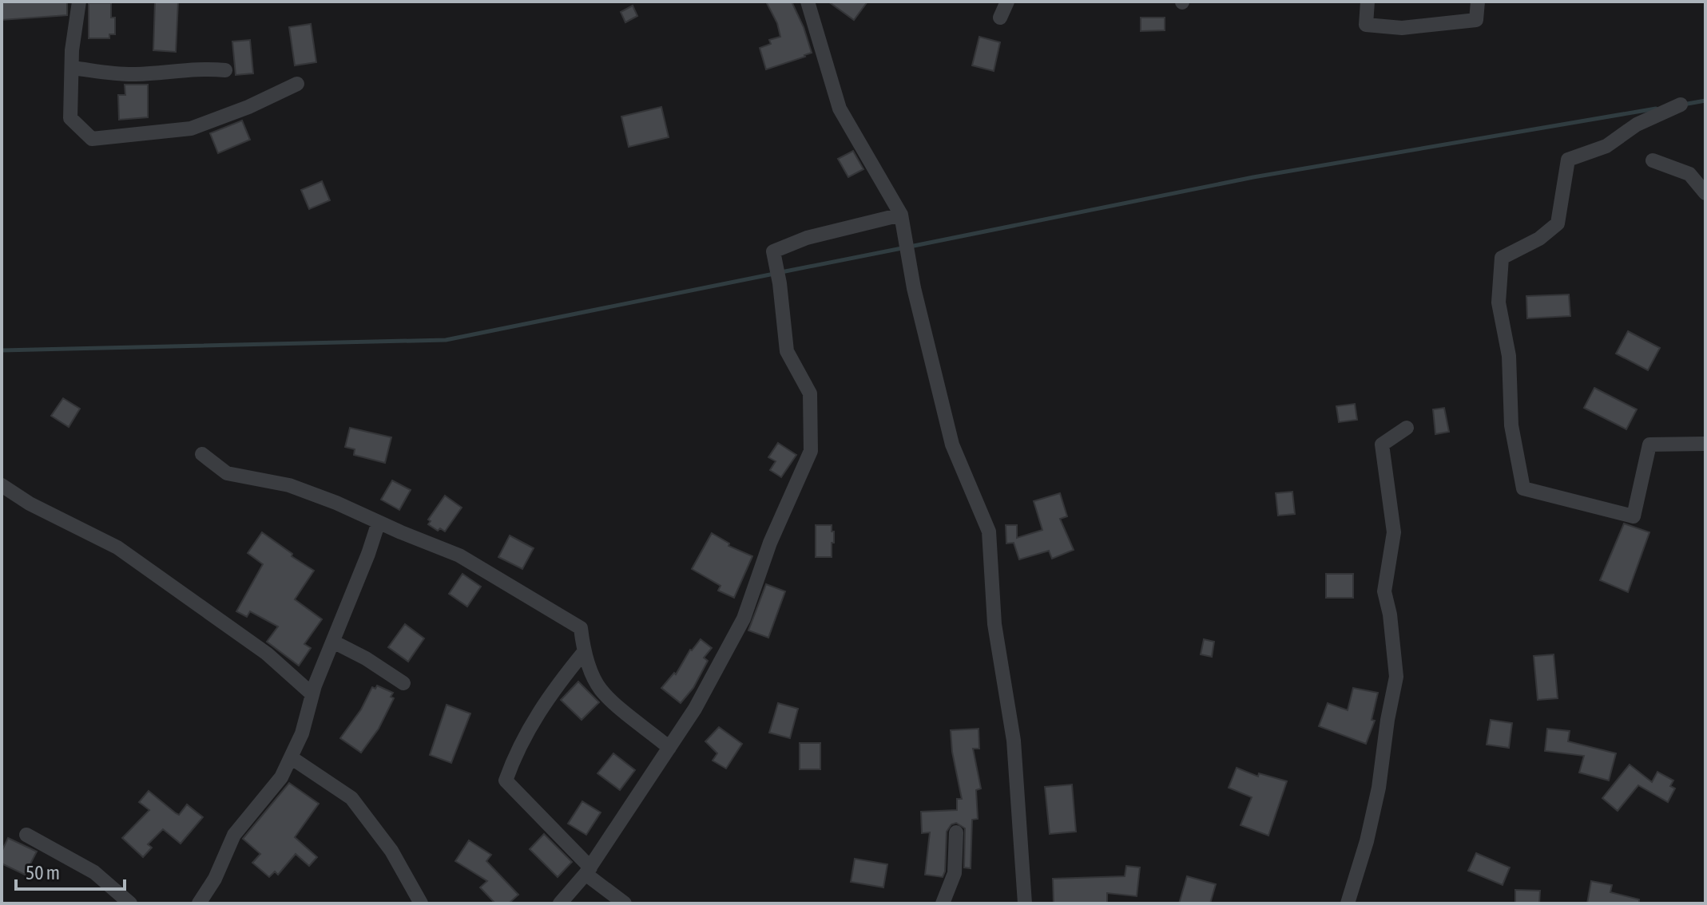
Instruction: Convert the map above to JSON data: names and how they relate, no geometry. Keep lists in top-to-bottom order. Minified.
{"scale_bar":"50 m"}
